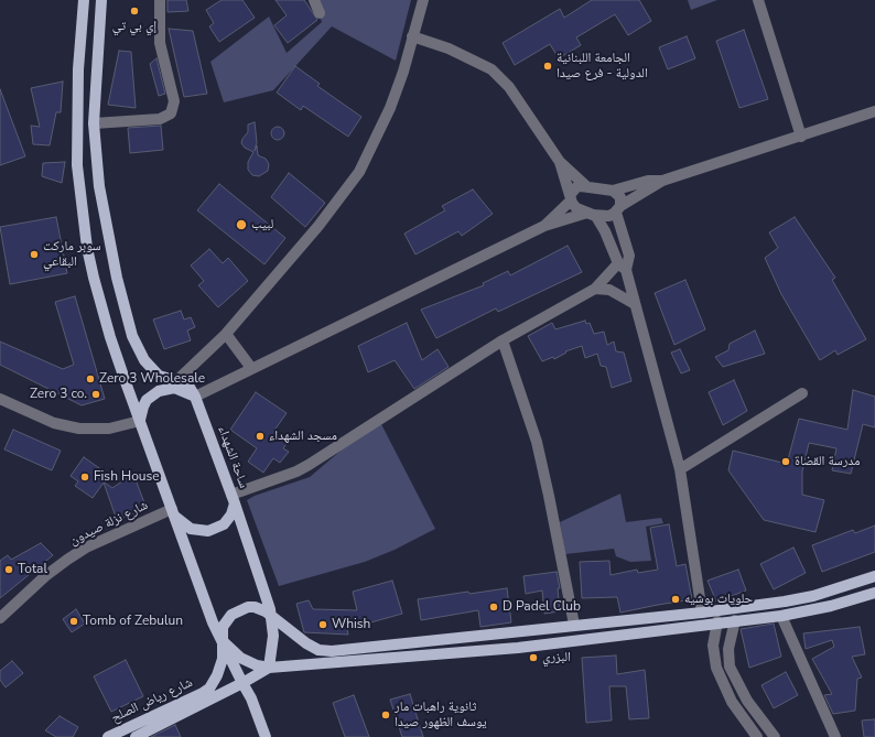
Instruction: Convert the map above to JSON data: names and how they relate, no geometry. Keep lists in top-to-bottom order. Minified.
{"streets":{"main road":["ساحة الشهداء","شارع رياض الصلح"],"street":["شارع نزلة صيدون"]},"crossings":[["ساحة الشهداء","شارع رياض الصلح"]],"places":["إي بي تي","الجامعة اللبنانية الدولية - فرع صيدا","لبيب","سوبر ماركت البقاعي","Zero 3 Wholesale","Zero 3 co.","مسجد الشهداء","مدرسة القضاة","Fish House","Total","حلويات بوشيه","D Padel Club","Tomb of Zebulun","Whish","البزري","ثانوية راهبات مار يوسف الظهور صيدا"]}
